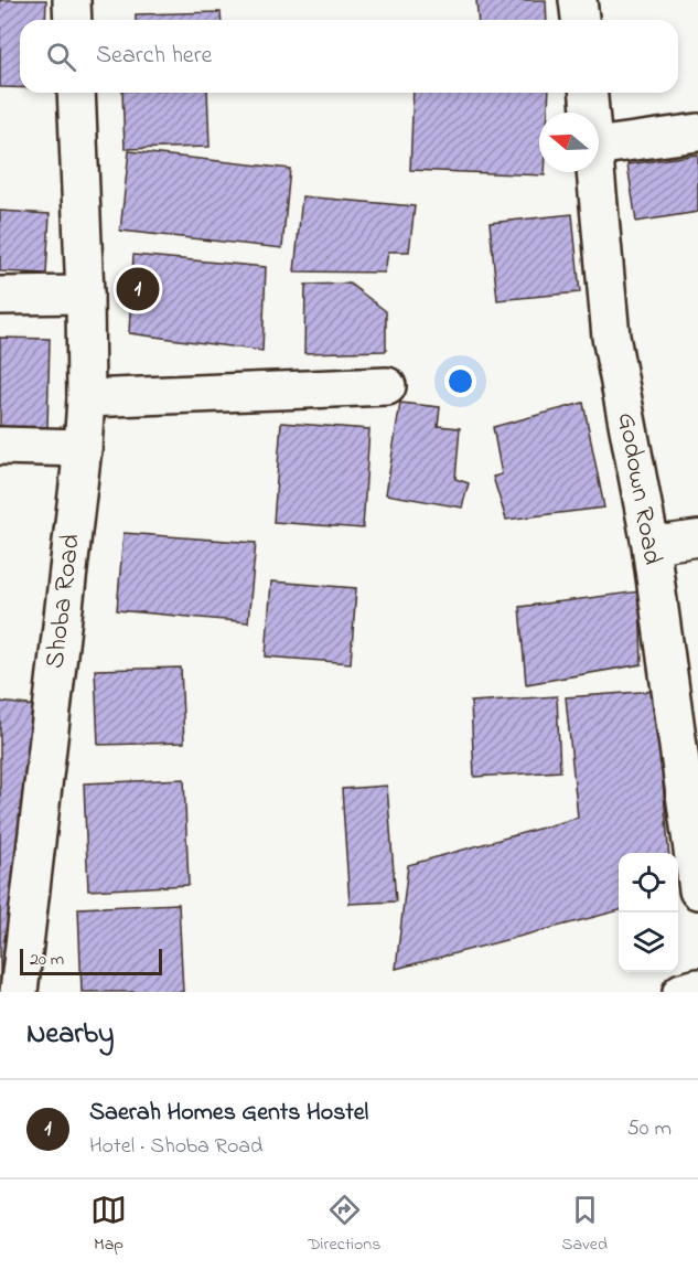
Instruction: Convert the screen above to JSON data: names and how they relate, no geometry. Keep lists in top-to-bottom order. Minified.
{"streets":{"street":["Godown Road","Shoba Road"]},"scale_bar":"20 m","north":"left","page":{"search":"Search here","pins":"1","scale":"20 m","heading":"Nearby","list":[{"mark":"1","name":"Saerah Homes Gents Hostel","note":"Hotel · Shoba Road","value":"50 m"}],"nav":["Map","Directions","Saved"]}}
